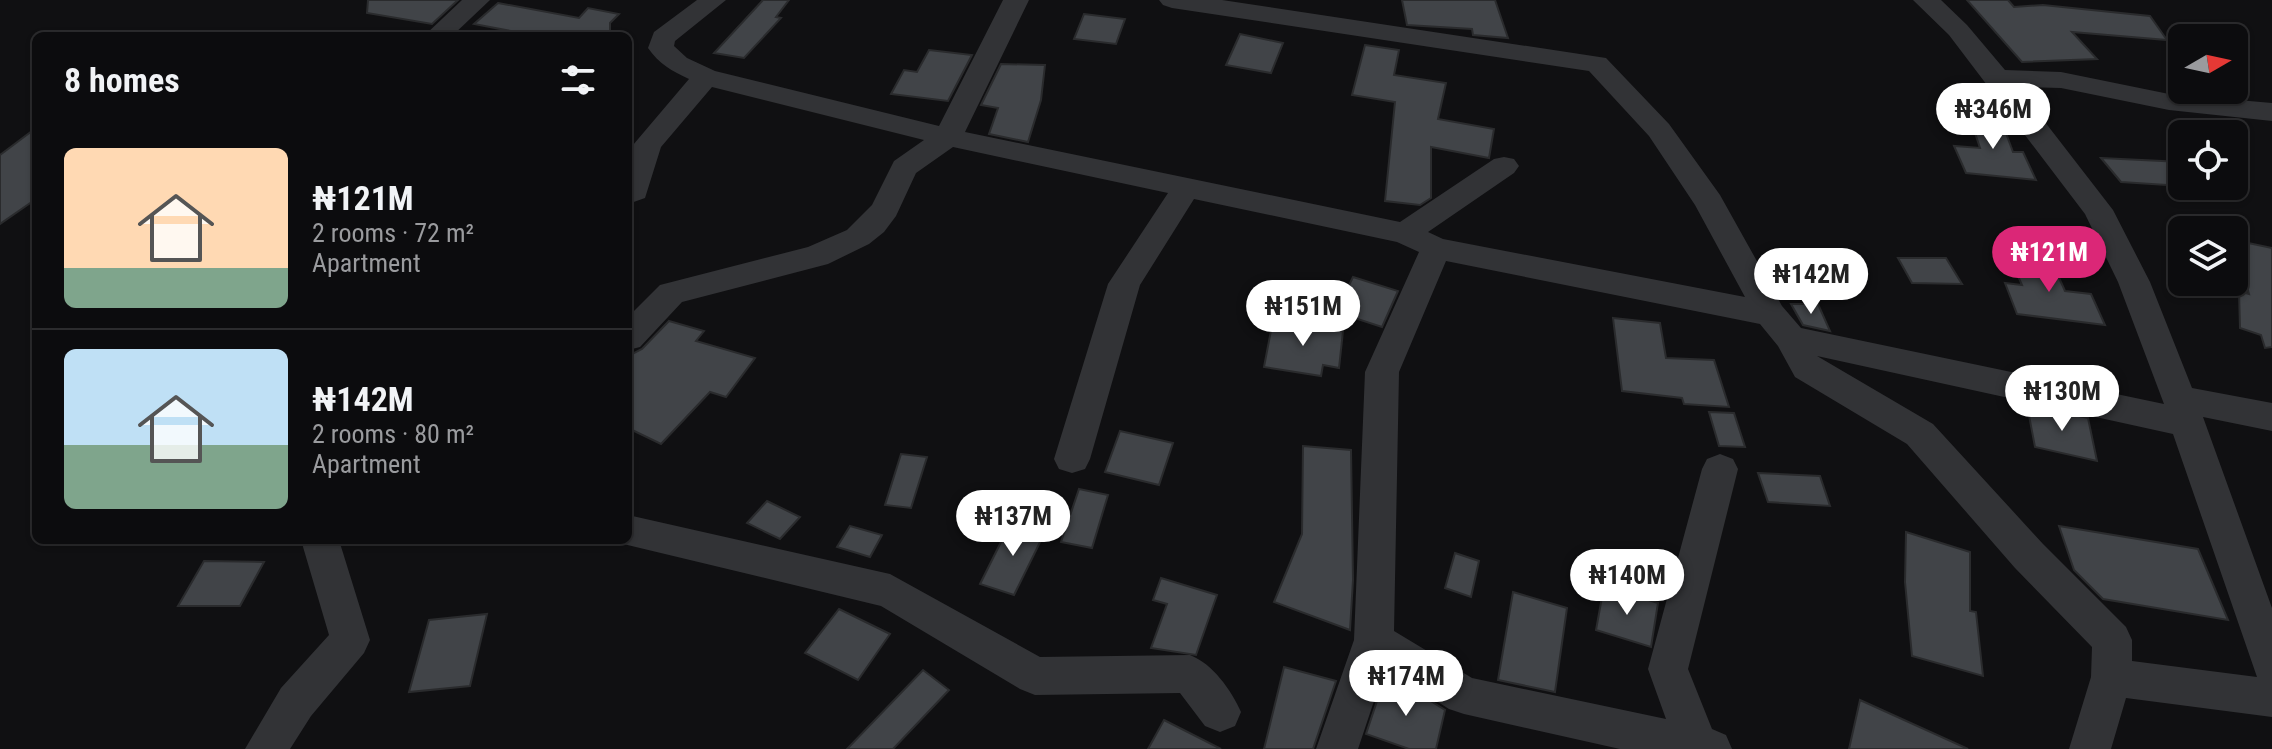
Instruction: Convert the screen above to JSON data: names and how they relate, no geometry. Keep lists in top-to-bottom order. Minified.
{"north":"right","page":{"heading":"8 homes","price":["₦346M","₦121M","₦142M","₦151M","₦130M","₦137M","₦140M","₦174M"],"list":[{"name":"₦121M","note":"2 rooms · 72 m² · Apartment"},{"name":"₦142M","note":"2 rooms · 80 m² · Apartment"}]}}
